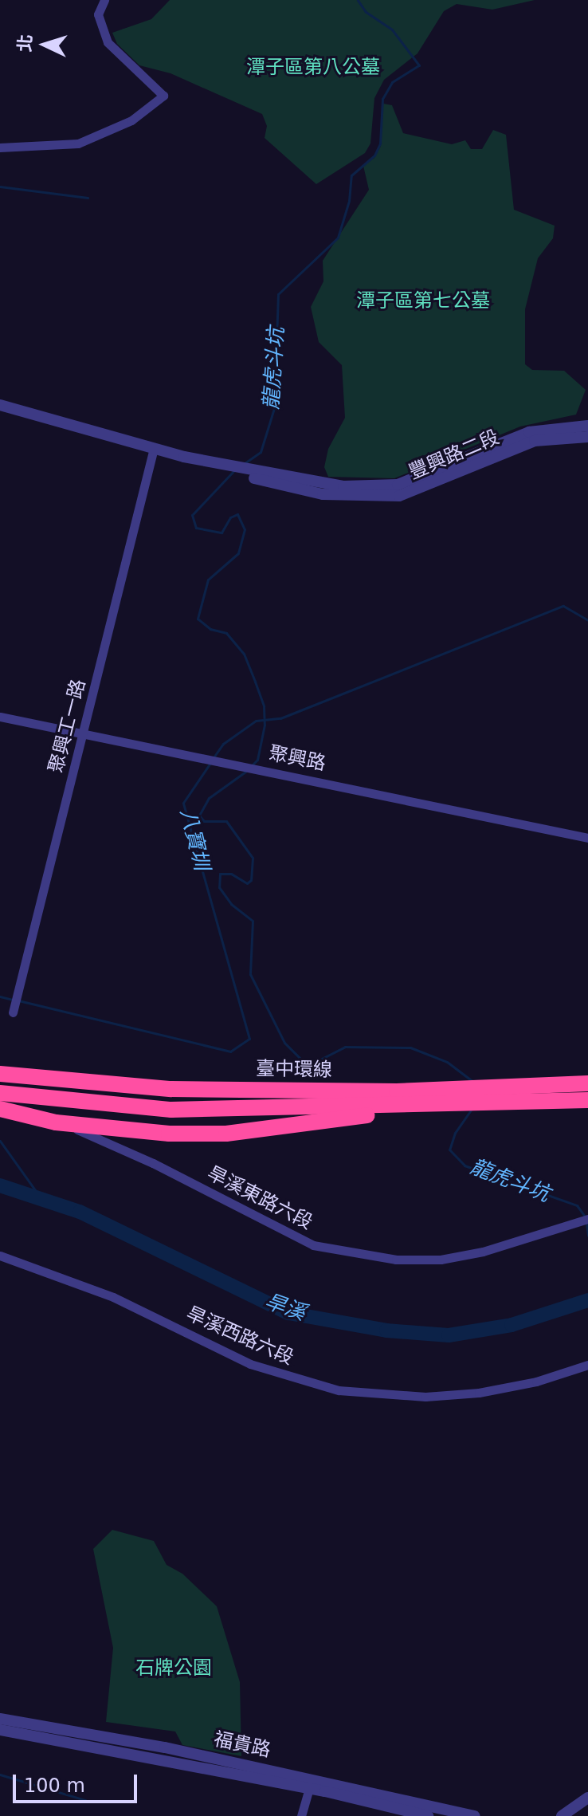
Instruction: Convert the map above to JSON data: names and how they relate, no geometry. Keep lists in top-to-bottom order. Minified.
{"streets":{"highway":["臺中環線"],"street":["豐興路二段","聚興工一路","聚興路","旱溪東路六段","旱溪西路六段","福貴路"]},"crossings":[["豐興路二段","聚興工一路"],["聚興工一路","聚興路"]],"water":["龍虎斗坑","八寶圳","旱溪"],"parks":["潭子區第八公墓","潭子區第七公墓","石牌公園"],"scale_bar":"100 m","north":"left"}
